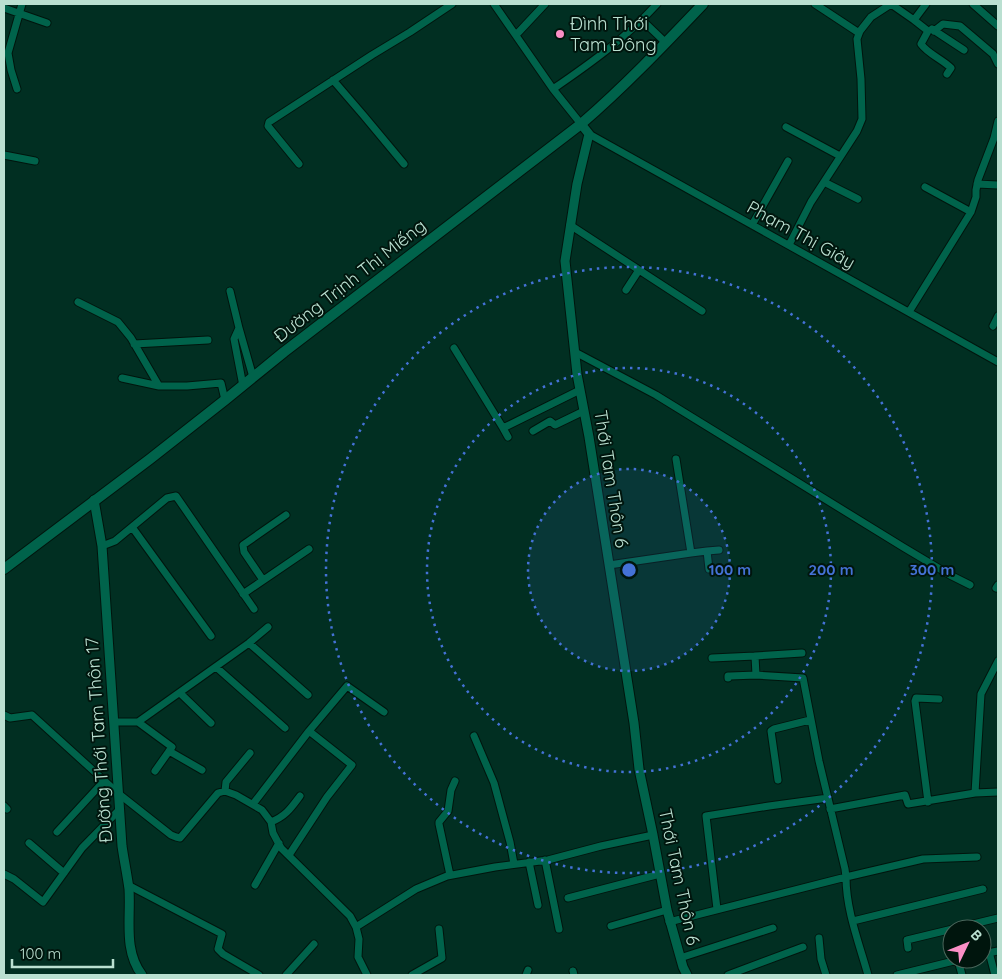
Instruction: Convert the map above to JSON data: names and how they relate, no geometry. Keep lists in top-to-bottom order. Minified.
{"streets":{"main road":["Đường Trịnh Thị Miếng"],"street":["Phạm Thị Giây","Thới Tam Thôn 6","Đường Thới Tam Thôn 17"]},"crossings":[["Phạm Thị Giây","Thới Tam Thôn 6"],["Đường Trịnh Thị Miếng","Đường Thới Tam Thôn 17"]],"places":["Đình Thới Tam Đông"],"scale_bar":"100 m","north":"top right","rings":["100 m","200 m","300 m"]}
